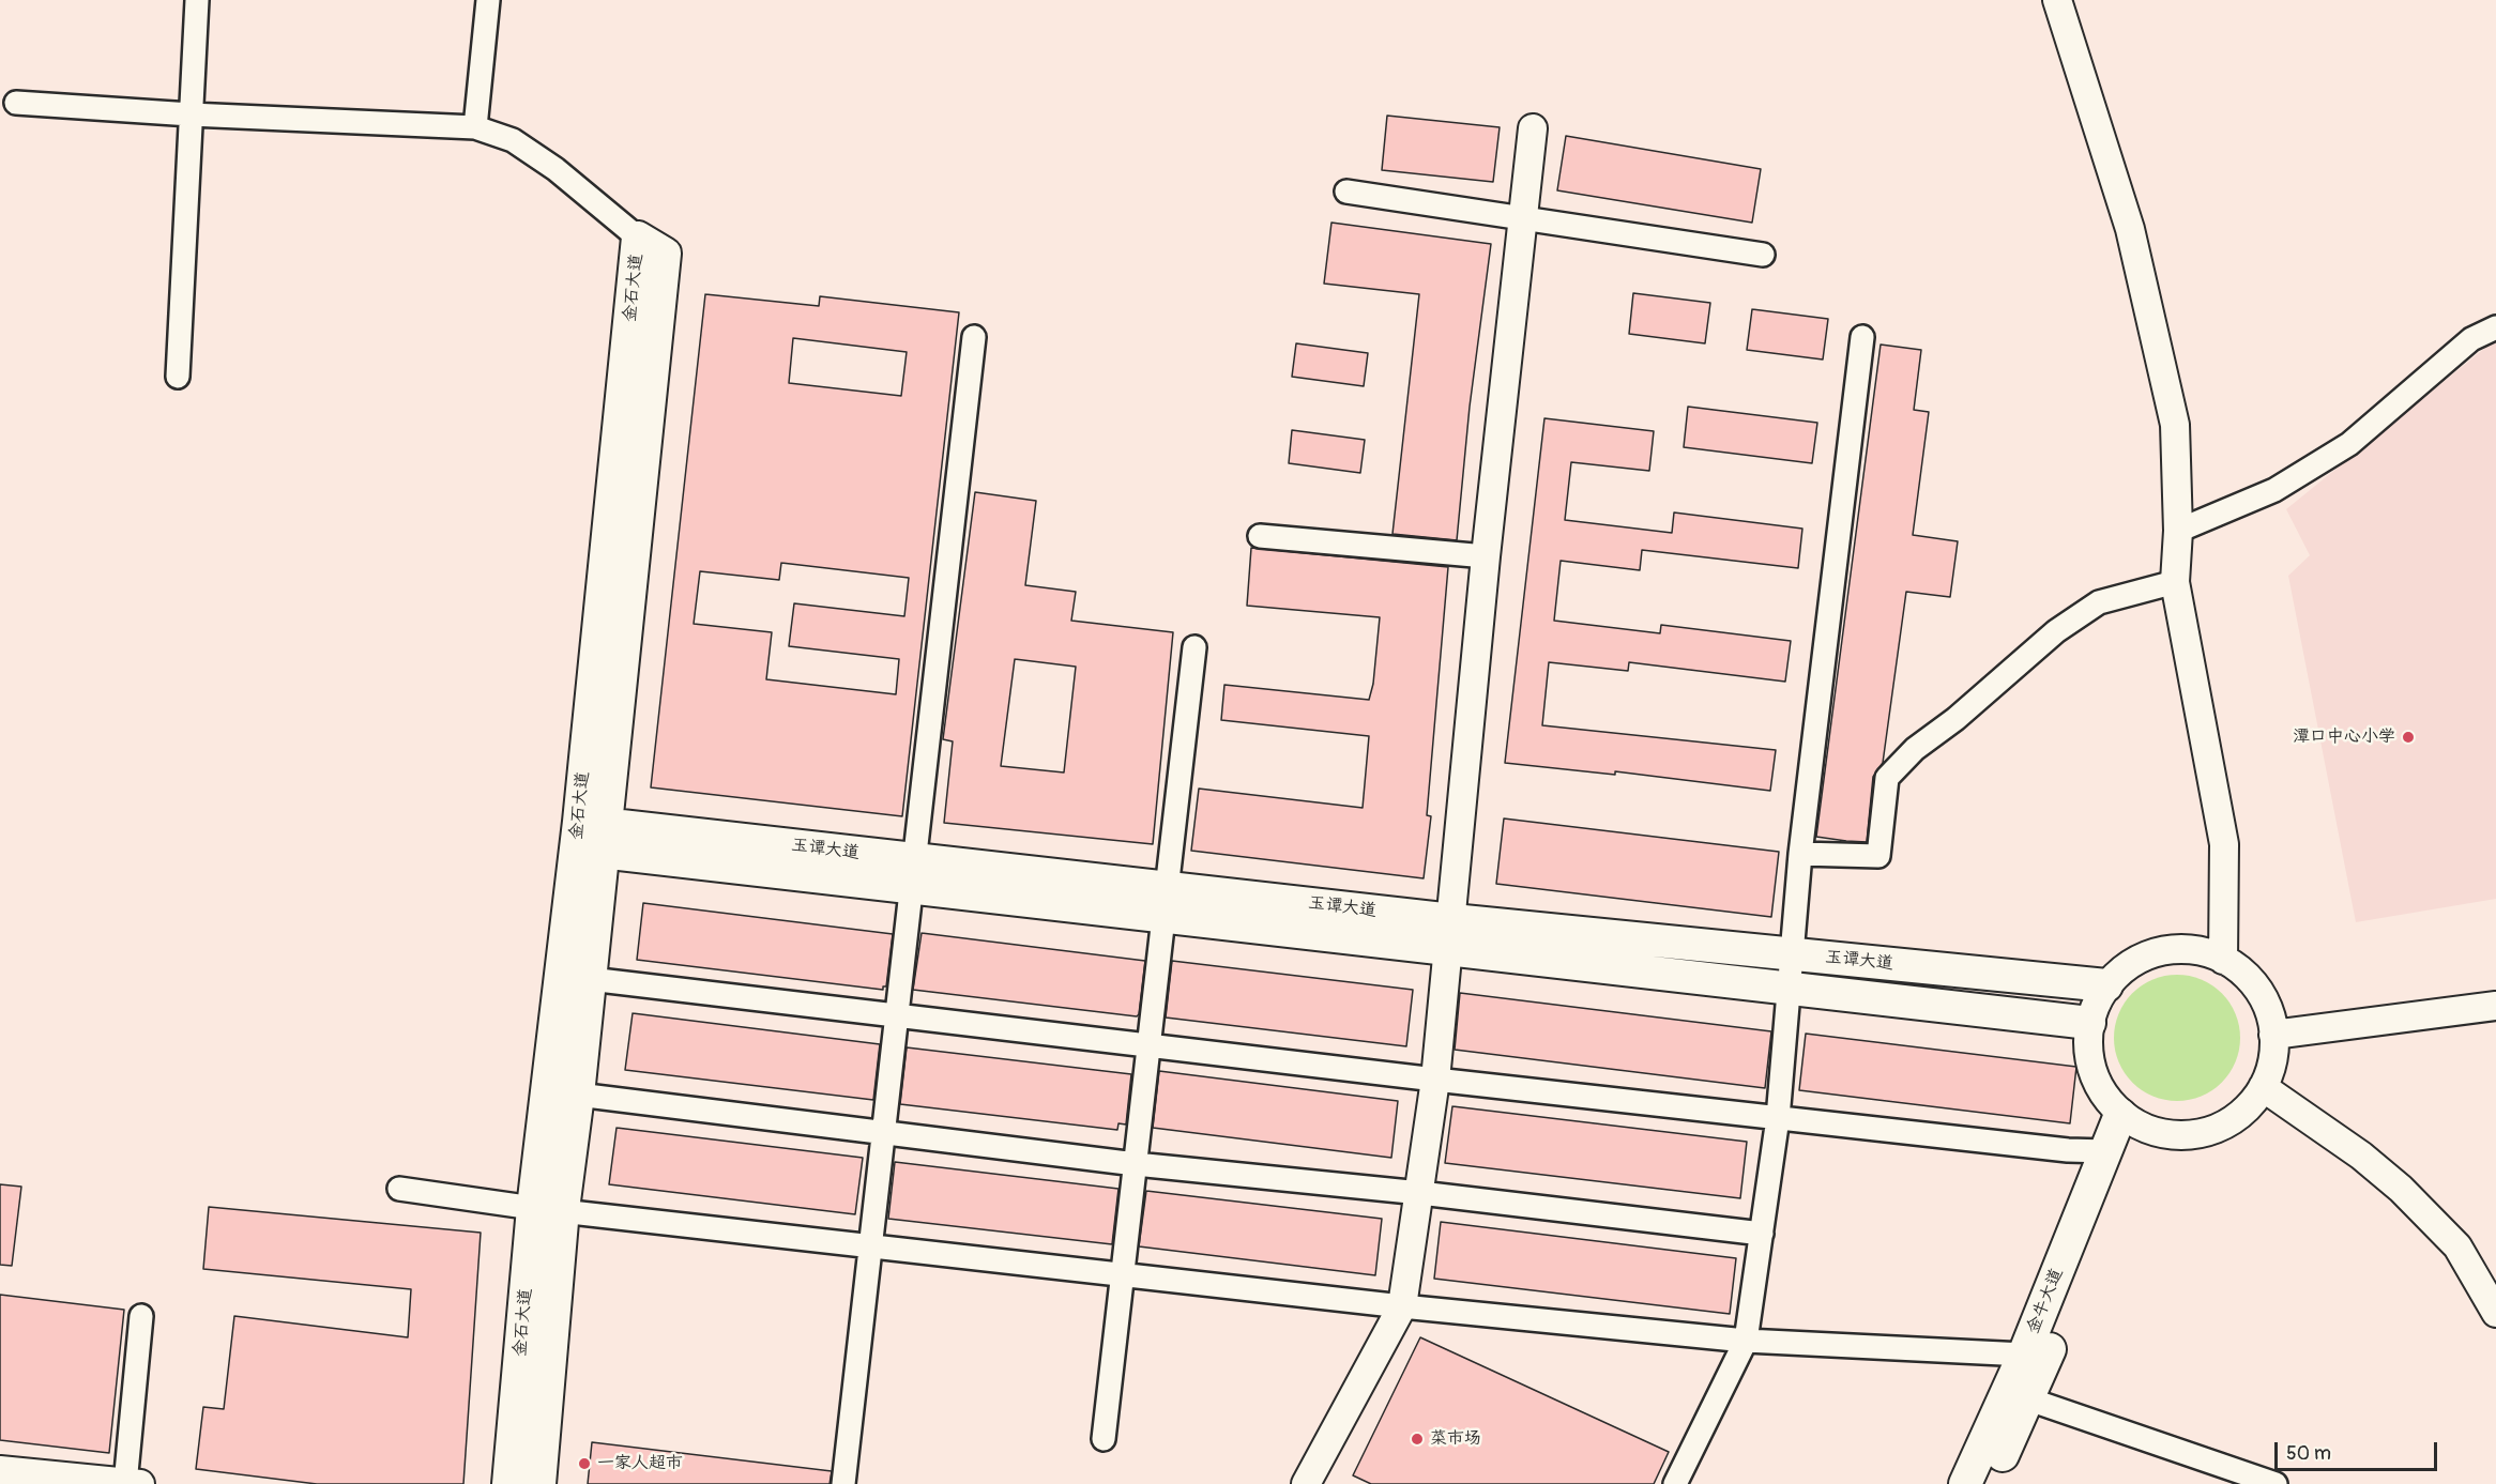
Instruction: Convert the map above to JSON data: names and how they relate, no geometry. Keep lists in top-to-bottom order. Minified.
{"streets":{"main road":["金石大道","玉谭大道","金牛大道"]},"crossings":[["金石大道","玉谭大道"],["玉谭大道","金牛大道"]],"places":["潭口中心小学","菜市场","一家人超市"],"scale_bar":"50 m"}
